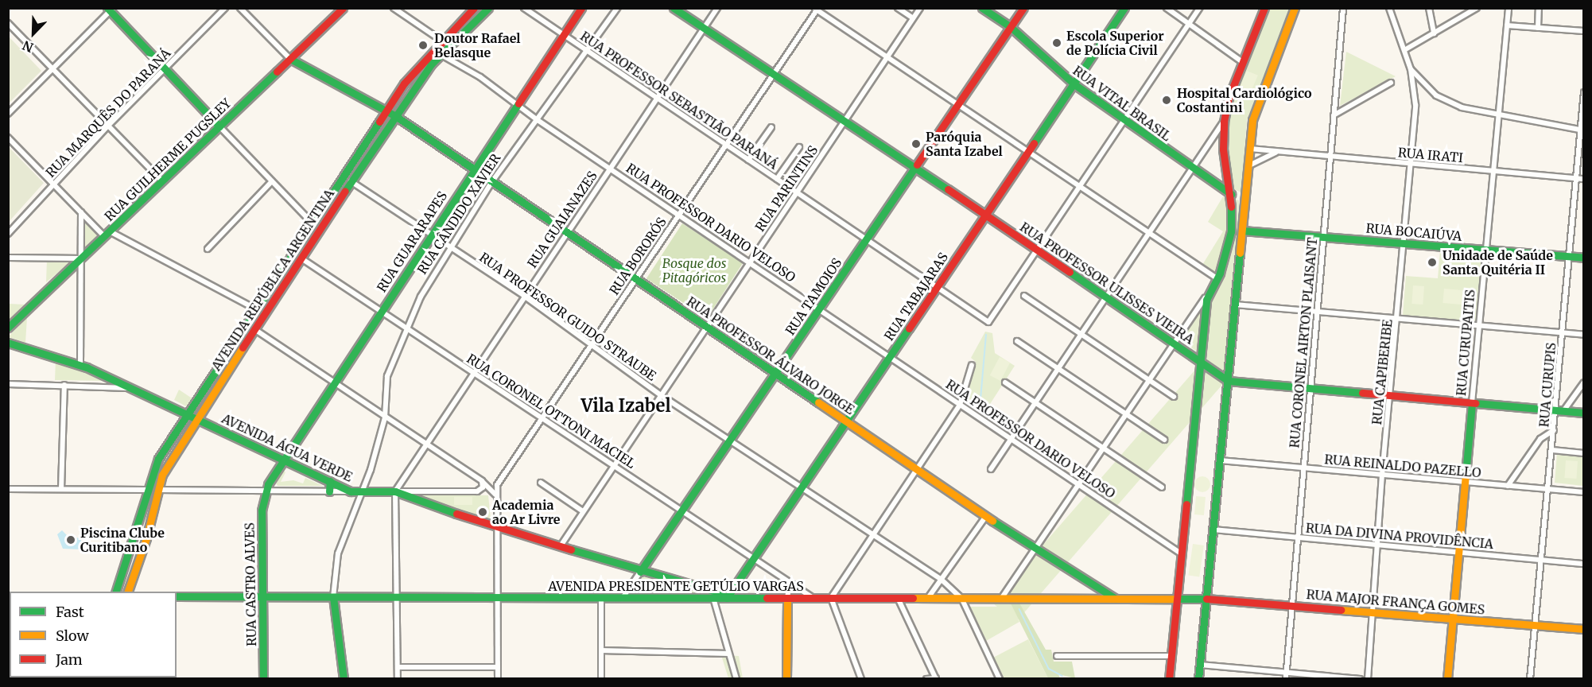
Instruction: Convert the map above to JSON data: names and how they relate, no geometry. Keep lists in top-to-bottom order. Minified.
{"streets":{"street":["RUA PROFESSOR SEBASTIÃO PARANÁ","RUA VITAL BRASIL","RUA MARQUÊS DO PARANÁ","RUA IRATI","RUA GUILHERME PUGSLEY","RUA PARINTINS","RUA CÂNDIDO XAVIER","RUA GUAIANAZES","RUA PROFESSOR DARIO VELOSO","RUA BOCAIÚVA","RUA GUARARAPES","RUA BORORÓS","AVENIDA REPÚBLICA ARGENTINA","RUA PROFESSOR ULISSES VIEIRA","RUA TAMOIOS","RUA TABAJARAS","RUA PROFESSOR GUIDO STRAUBE","RUA CORONEL AIRTON PLAISANT","RUA CURUPAITIS","RUA PROFESSOR ÁLVARO JORGE","RUA CAPIBERIBE","RUA CURUPIS","RUA CORONEL OTTONI MACIEL","AVENIDA ÁGUA VERDE","RUA REINALDO PAZELLO","RUA DA DIVINA PROVIDÊNCIA","RUA CASTRO ALVES","AVENIDA PRESIDENTE GETÚLIO VARGAS","RUA MAJOR FRANÇA GOMES"]},"crossings":[["RUA PROFESSOR SEBASTIÃO PARANÁ","RUA PARINTINS"],["RUA PROFESSOR SEBASTIÃO PARANÁ","RUA CÂNDIDO XAVIER"],["RUA PROFESSOR SEBASTIÃO PARANÁ","RUA GUAIANAZES"],["RUA PROFESSOR SEBASTIÃO PARANÁ","RUA GUARARAPES"],["RUA PROFESSOR SEBASTIÃO PARANÁ","RUA BORORÓS"],["RUA PROFESSOR SEBASTIÃO PARANÁ","RUA PROFESSOR ULISSES VIEIRA"],["RUA PROFESSOR SEBASTIÃO PARANÁ","RUA TAMOIOS"],["RUA PROFESSOR SEBASTIÃO PARANÁ","RUA TABAJARAS"],["RUA VITAL BRASIL","RUA TAMOIOS"],["RUA VITAL BRASIL","RUA TABAJARAS"],["RUA IRATI","RUA CORONEL AIRTON PLAISANT"],["RUA IRATI","RUA CURUPAITIS"],["RUA IRATI","RUA CAPIBERIBE"],["RUA IRATI","RUA CURUPIS"],["RUA GUILHERME PUGSLEY","RUA PROFESSOR ÁLVARO JORGE"],["RUA PARINTINS","RUA PROFESSOR DARIO VELOSO"],["RUA PARINTINS","RUA PROFESSOR ULISSES VIEIRA"],["RUA PARINTINS","RUA PROFESSOR GUIDO STRAUBE"],["RUA PARINTINS","RUA PROFESSOR ÁLVARO JORGE"],["RUA PARINTINS","RUA CORONEL OTTONI MACIEL"],["RUA PARINTINS","AVENIDA ÁGUA VERDE"],["RUA CÂNDIDO XAVIER","RUA PROFESSOR DARIO VELOSO"],["RUA CÂNDIDO XAVIER","RUA PROFESSOR GUIDO STRAUBE"],["RUA CÂNDIDO XAVIER","RUA PROFESSOR ÁLVARO JORGE"],["RUA CÂNDIDO XAVIER","RUA CORONEL OTTONI MACIEL"],["RUA CÂNDIDO XAVIER","AVENIDA ÁGUA VERDE"],["RUA CÂNDIDO XAVIER","AVENIDA PRESIDENTE GETÚLIO VARGAS"],["RUA GUAIANAZES","RUA PROFESSOR DARIO VELOSO"],["RUA GUAIANAZES","RUA PROFESSOR ULISSES VIEIRA"],["RUA GUAIANAZES","RUA PROFESSOR GUIDO STRAUBE"],["RUA GUAIANAZES","RUA PROFESSOR ÁLVARO JORGE"],["RUA GUAIANAZES","RUA CORONEL OTTONI MACIEL"],["RUA GUAIANAZES","AVENIDA ÁGUA VERDE"],["RUA PROFESSOR DARIO VELOSO","RUA GUARARAPES"],["RUA PROFESSOR DARIO VELOSO","RUA BORORÓS"],["RUA PROFESSOR DARIO VELOSO","AVENIDA REPÚBLICA ARGENTINA"],["RUA PROFESSOR DARIO VELOSO","RUA TAMOIOS"],["RUA PROFESSOR DARIO VELOSO","RUA TABAJARAS"],["RUA BOCAIÚVA","RUA CORONEL AIRTON PLAISANT"],["RUA BOCAIÚVA","RUA CURUPAITIS"],["RUA BOCAIÚVA","RUA CAPIBERIBE"],["RUA BOCAIÚVA","RUA CURUPIS"],["RUA GUARARAPES","RUA PROFESSOR GUIDO STRAUBE"],["RUA GUARARAPES","RUA PROFESSOR ÁLVARO JORGE"],["RUA GUARARAPES","RUA CORONEL OTTONI MACIEL"],["RUA GUARARAPES","AVENIDA ÁGUA VERDE"],["RUA GUARARAPES","RUA CASTRO ALVES"],["RUA BORORÓS","RUA PROFESSOR ULISSES VIEIRA"],["RUA BORORÓS","RUA PROFESSOR GUIDO STRAUBE"],["RUA BORORÓS","RUA PROFESSOR ÁLVARO JORGE"],["RUA BORORÓS","RUA CORONEL OTTONI MACIEL"],["AVENIDA REPÚBLICA ARGENTINA","RUA PROFESSOR GUIDO STRAUBE"],["AVENIDA REPÚBLICA ARGENTINA","RUA PROFESSOR ÁLVARO JORGE"],["AVENIDA REPÚBLICA ARGENTINA","RUA CORONEL OTTONI MACIEL"],["AVENIDA REPÚBLICA ARGENTINA","AVENIDA ÁGUA VERDE"],["RUA PROFESSOR ULISSES VIEIRA","RUA TAMOIOS"],["RUA PROFESSOR ULISSES VIEIRA","RUA TABAJARAS"],["RUA PROFESSOR ULISSES VIEIRA","RUA CORONEL AIRTON PLAISANT"],["RUA PROFESSOR ULISSES VIEIRA","RUA CURUPAITIS"],["RUA PROFESSOR ULISSES VIEIRA","RUA CAPIBERIBE"],["RUA PROFESSOR ULISSES VIEIRA","RUA CURUPIS"],["RUA TAMOIOS","RUA PROFESSOR GUIDO STRAUBE"],["RUA TAMOIOS","RUA PROFESSOR ÁLVARO JORGE"],["RUA TAMOIOS","RUA CORONEL OTTONI MACIEL"],["RUA TAMOIOS","AVENIDA ÁGUA VERDE"],["RUA TAMOIOS","AVENIDA PRESIDENTE GETÚLIO VARGAS"],["RUA TABAJARAS","RUA PROFESSOR GUIDO STRAUBE"],["RUA TABAJARAS","RUA PROFESSOR ÁLVARO JORGE"],["RUA TABAJARAS","RUA CORONEL OTTONI MACIEL"],["RUA TABAJARAS","AVENIDA ÁGUA VERDE"],["RUA TABAJARAS","AVENIDA PRESIDENTE GETÚLIO VARGAS"],["RUA PROFESSOR GUIDO STRAUBE","AVENIDA PRESIDENTE GETÚLIO VARGAS"],["RUA CORONEL AIRTON PLAISANT","RUA REINALDO PAZELLO"],["RUA CORONEL AIRTON PLAISANT","RUA DA DIVINA PROVIDÊNCIA"],["RUA CORONEL AIRTON PLAISANT","RUA MAJOR FRANÇA GOMES"],["RUA CURUPAITIS","RUA REINALDO PAZELLO"],["RUA CURUPAITIS","RUA DA DIVINA PROVIDÊNCIA"],["RUA CURUPAITIS","RUA MAJOR FRANÇA GOMES"],["RUA PROFESSOR ÁLVARO JORGE","AVENIDA PRESIDENTE GETÚLIO VARGAS"],["RUA CAPIBERIBE","RUA REINALDO PAZELLO"],["RUA CAPIBERIBE","RUA DA DIVINA PROVIDÊNCIA"],["RUA CAPIBERIBE","RUA MAJOR FRANÇA GOMES"],["RUA CURUPIS","RUA REINALDO PAZELLO"],["RUA CURUPIS","RUA DA DIVINA PROVIDÊNCIA"],["RUA CURUPIS","RUA MAJOR FRANÇA GOMES"],["RUA CORONEL OTTONI MACIEL","AVENIDA PRESIDENTE GETÚLIO VARGAS"],["AVENIDA ÁGUA VERDE","AVENIDA PRESIDENTE GETÚLIO VARGAS"],["RUA CASTRO ALVES","AVENIDA PRESIDENTE GETÚLIO VARGAS"],["AVENIDA PRESIDENTE GETÚLIO VARGAS","RUA MAJOR FRANÇA GOMES"]],"districts":["Vila Izabel"],"parks":["Bosque dos Pitagóricos"],"places":["Escola Superior de Polícia Civil","Doutor Rafael Belasque","Hospital Cardiológico Costantini","Paróquia Santa Izabel","Unidade de Saúde Santa Quitéria II","Academia ao Ar Livre","Piscina Clube Curitibano"],"legend":["Fast","Slow","Jam"],"north":"bottom left"}
